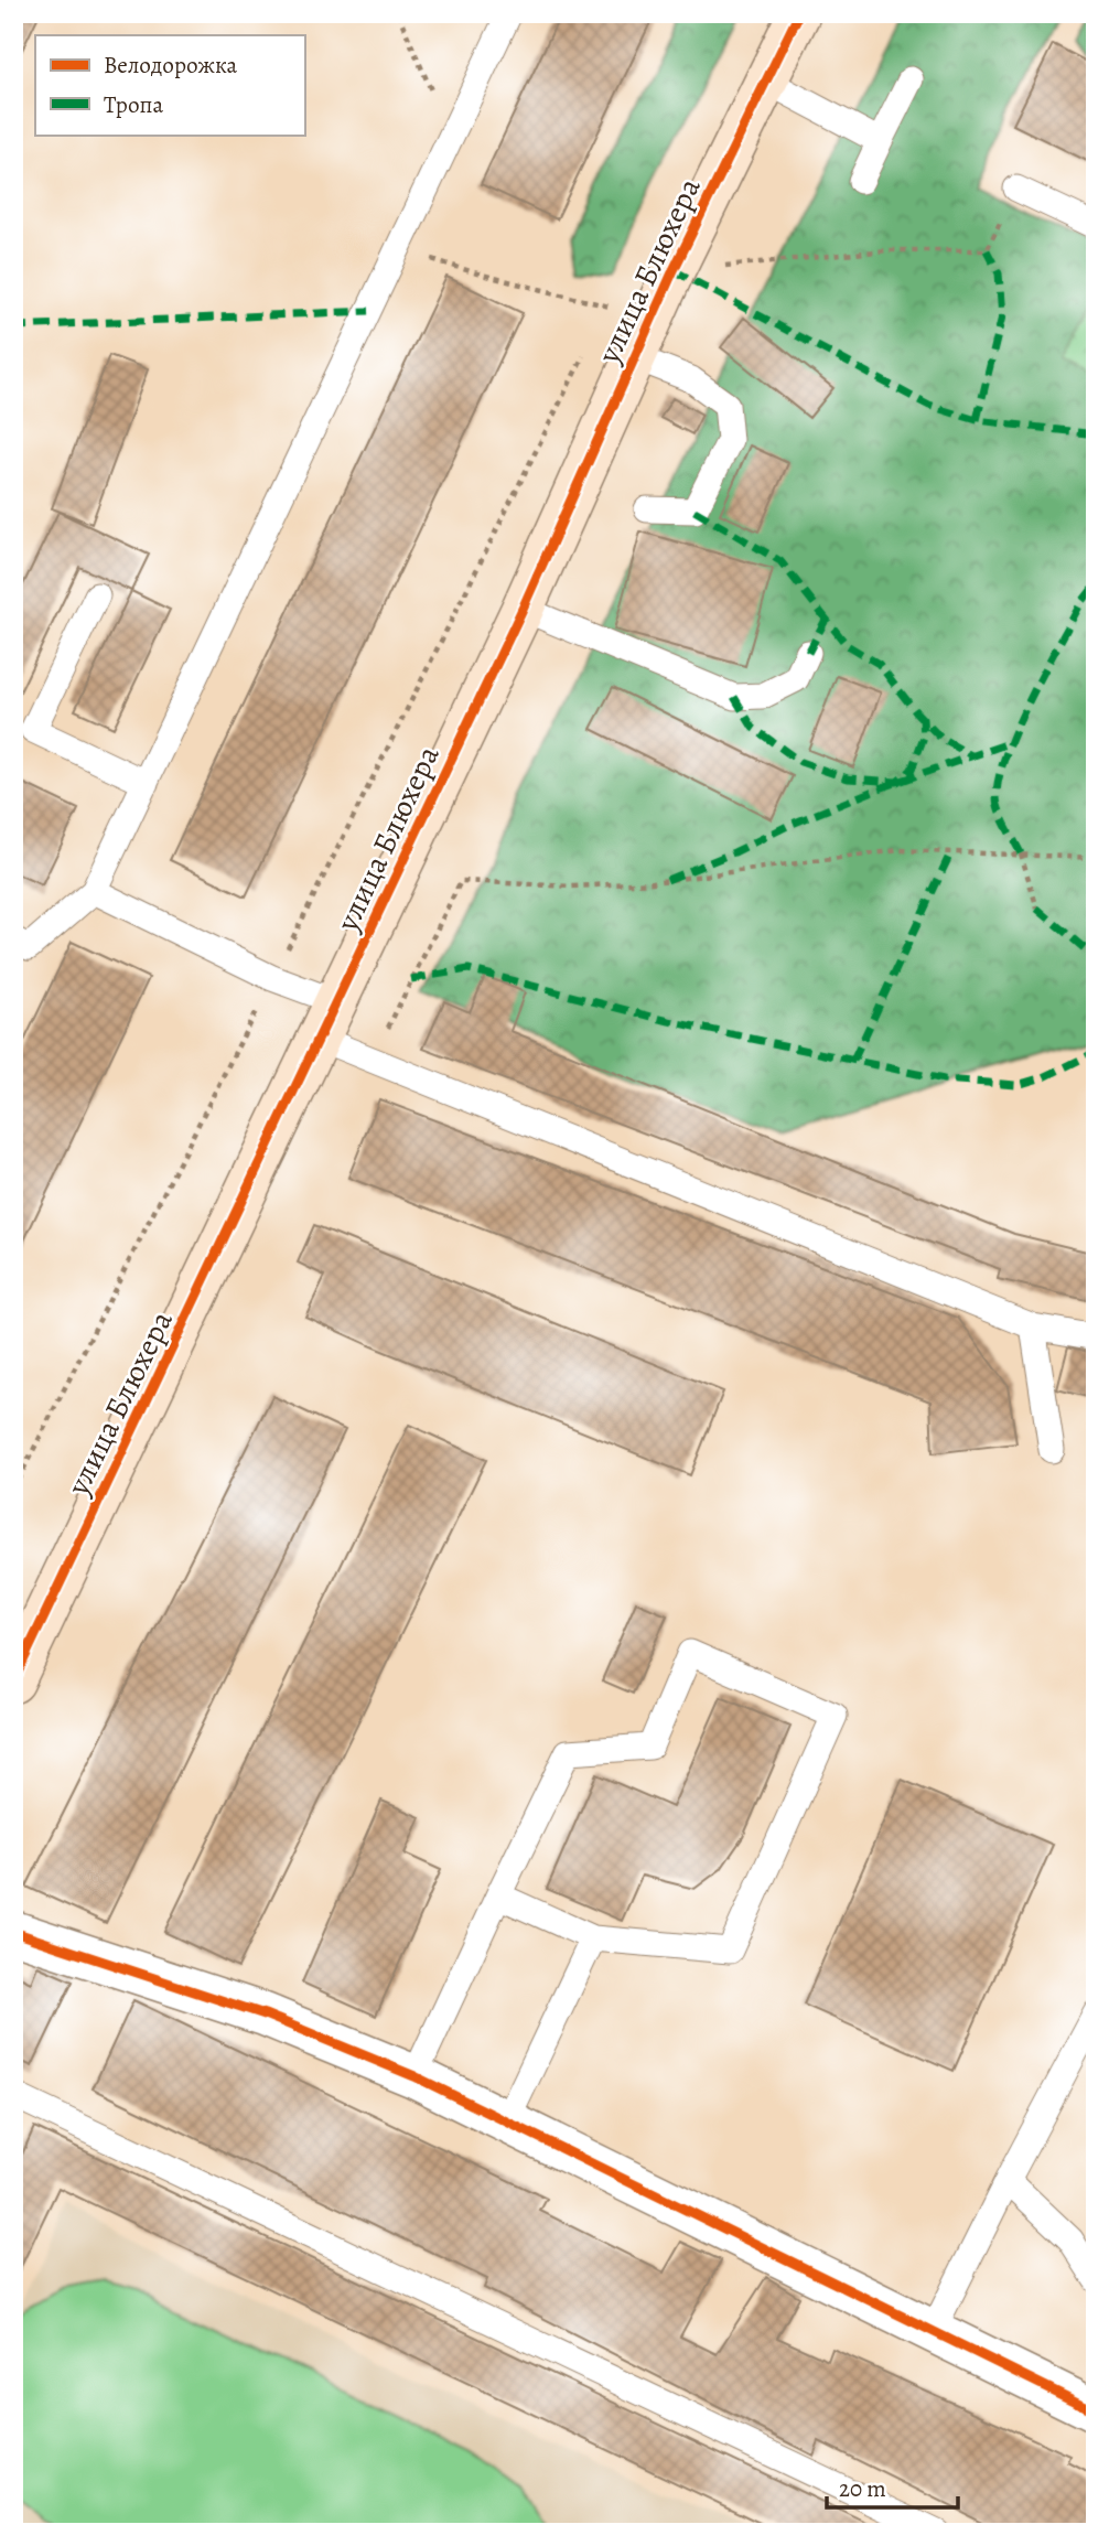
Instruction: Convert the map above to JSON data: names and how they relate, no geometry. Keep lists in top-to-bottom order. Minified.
{"streets":{"street":["улица Блюхера"]},"legend":["Велодорожка","Тропа"],"scale_bar":"20 m"}
